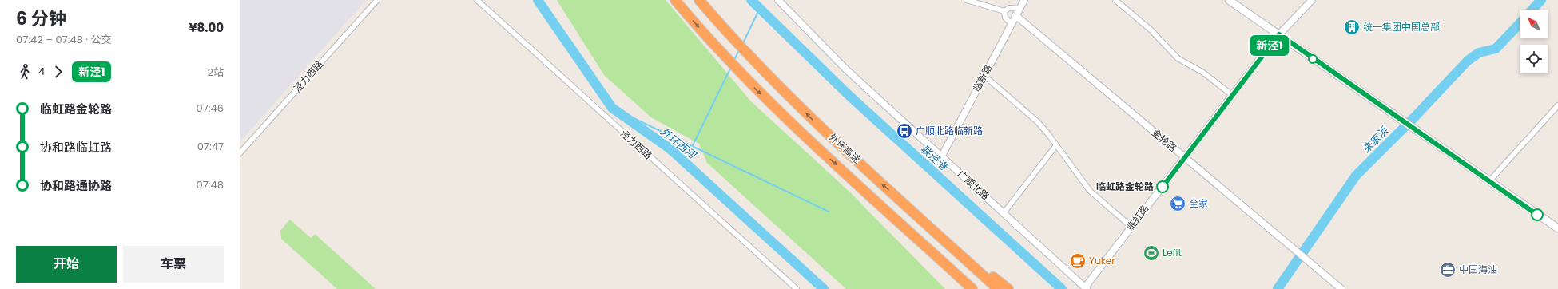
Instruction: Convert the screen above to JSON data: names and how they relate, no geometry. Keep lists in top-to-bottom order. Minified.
{"streets":{"highway":["外环高速"],"street":["泾力西路","临新路","金轮路","广顺北路","临虹路"]},"crossings":[["临新路","金轮路"],["临新路","广顺北路"],["金轮路","临虹路"],["广顺北路","临虹路"]],"water":["朱家浜","外环西河","联泾港"],"places":{"building":["统一集团中国总部"],"bus stop":["广顺北路临新路"],"other":["临虹路金轮路"],"supermarket":["全家"],"sports":["Lefit"],"cafe":["Yuker"],"office":["中国海油"]},"lines":["bus line 新泾1"],"north":"top left","page":{"heading":["6 分钟","07:42 – 07:48 · 公交","¥8.00"],"on_map":"新泾1","legs":["4","新泾1","2站"],"list":[{"name":"临虹路金轮路","value":"07:46"},{"name":"协和路临虹路","value":"07:47"},{"name":"协和路通协路","value":"07:48"}],"buttons":["开始","车票"]}}
